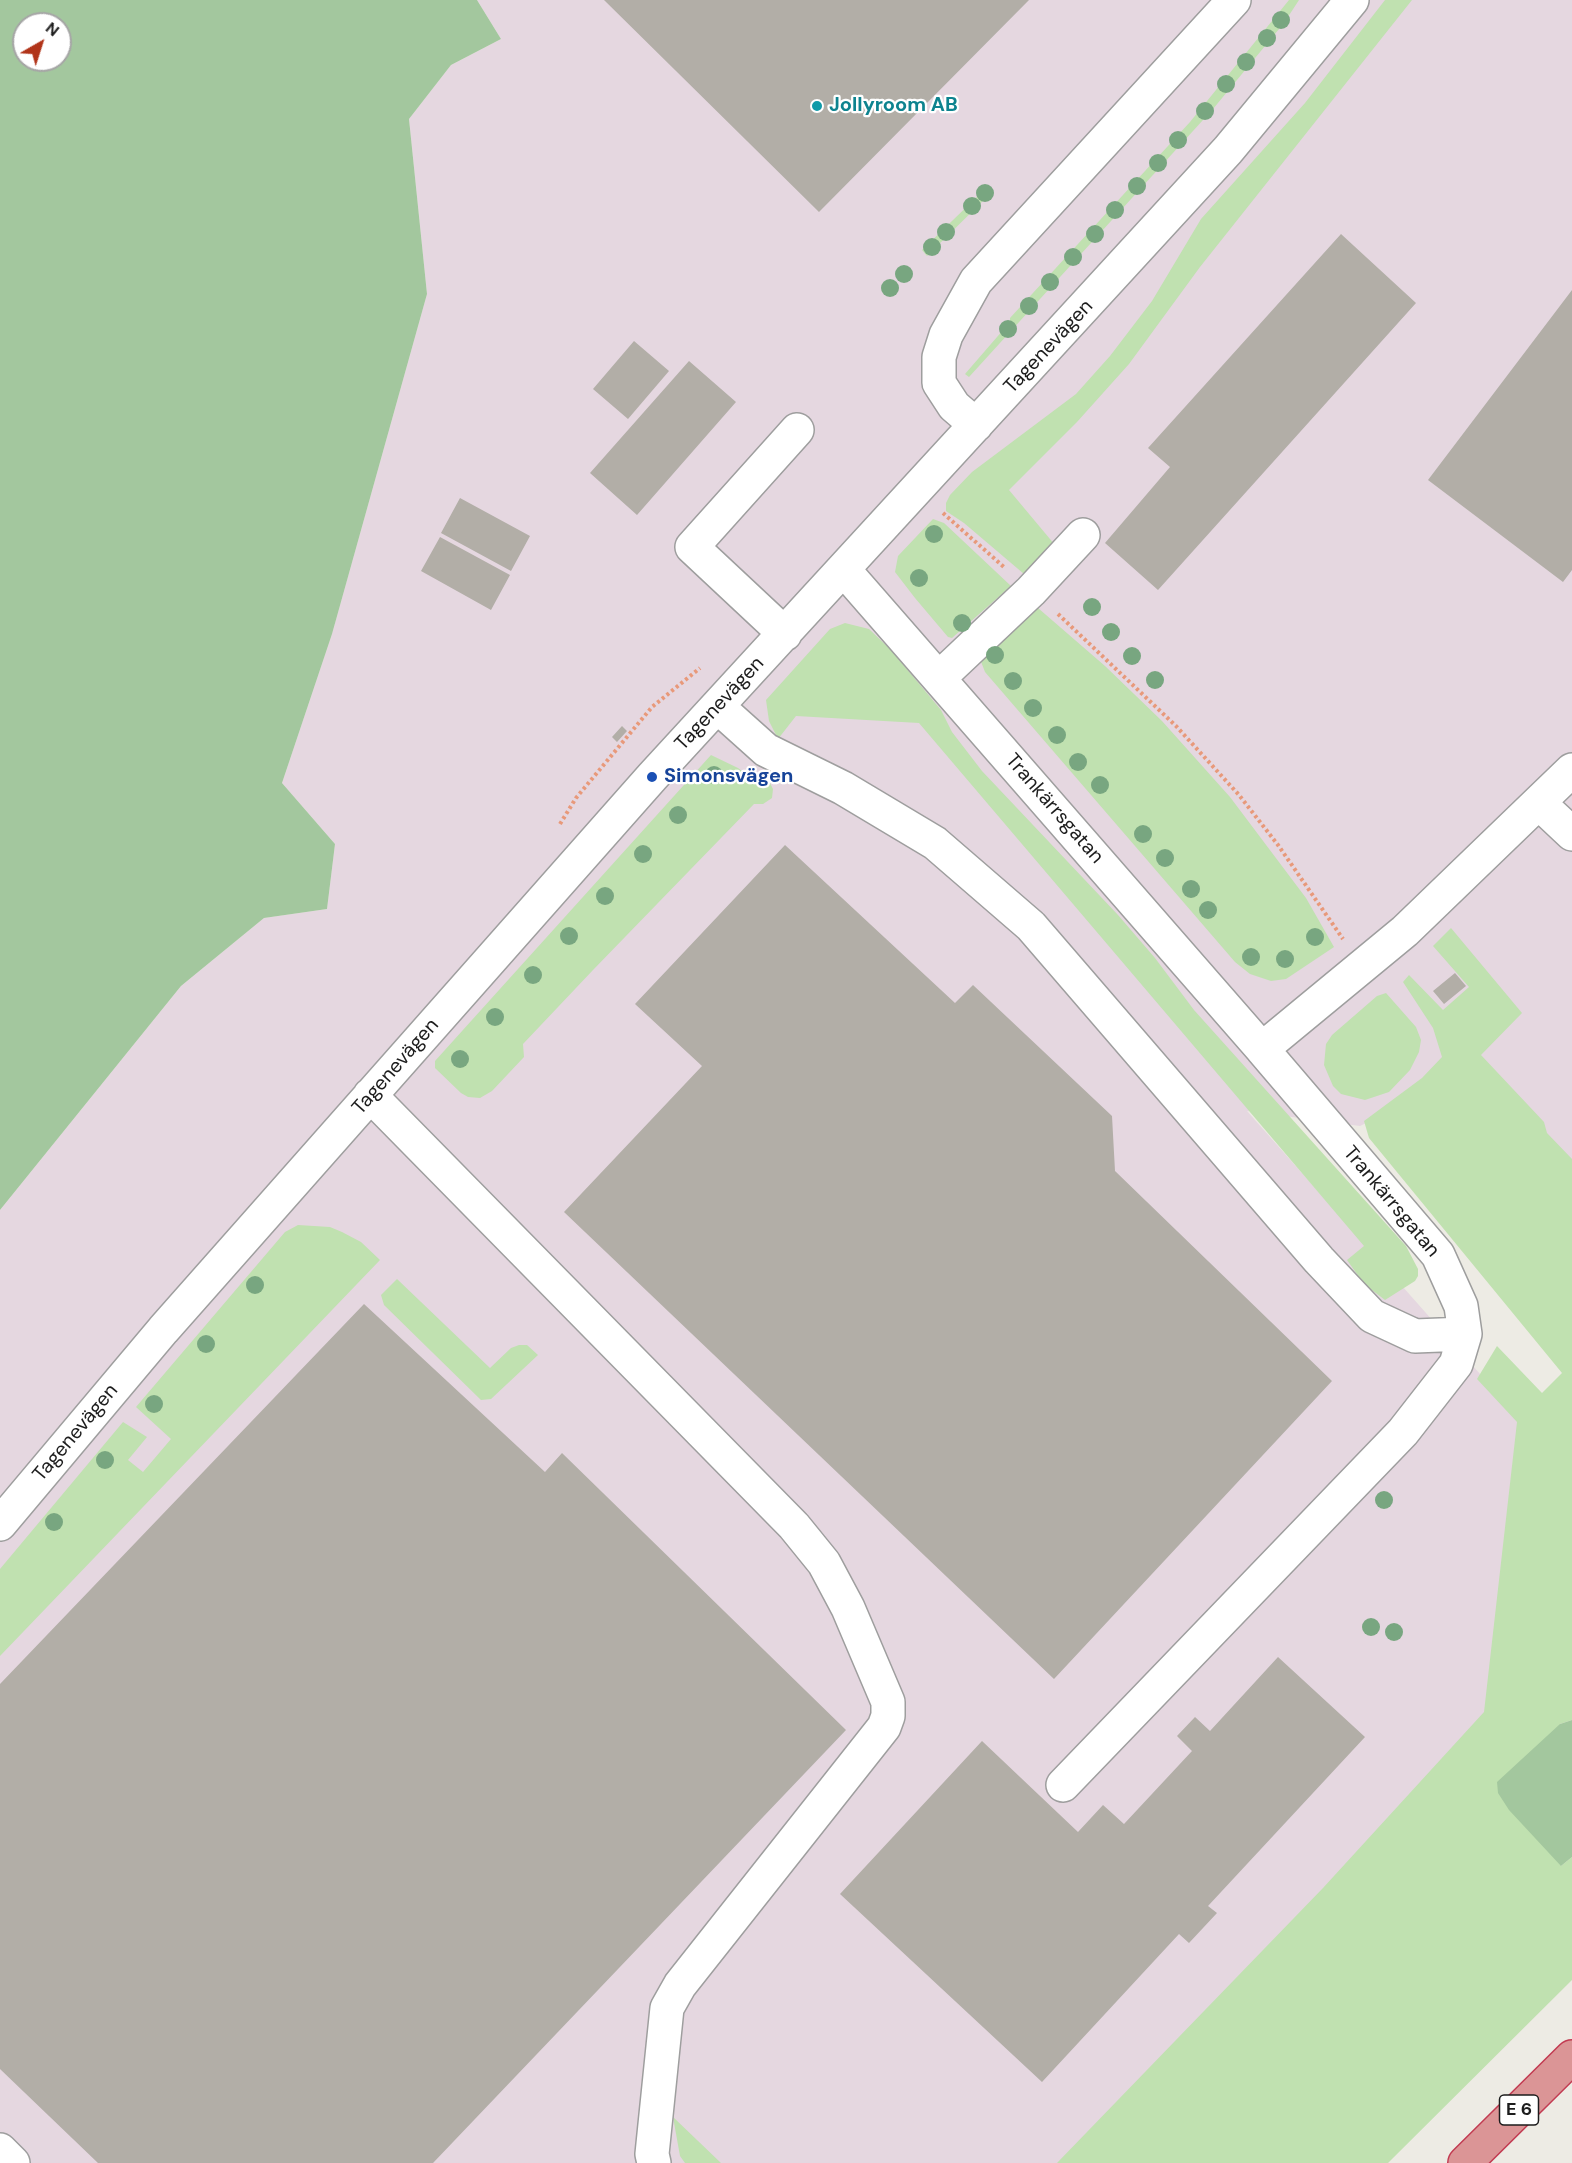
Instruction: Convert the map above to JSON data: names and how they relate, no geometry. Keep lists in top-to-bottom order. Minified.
{"streets":{"highway":["E 6"],"street":["Tagenevägen","Trankärrsgatan"]},"crossings":[["Tagenevägen","Trankärrsgatan"]],"places":["Jollyroom AB","Simonsvägen"],"north":"top right"}
